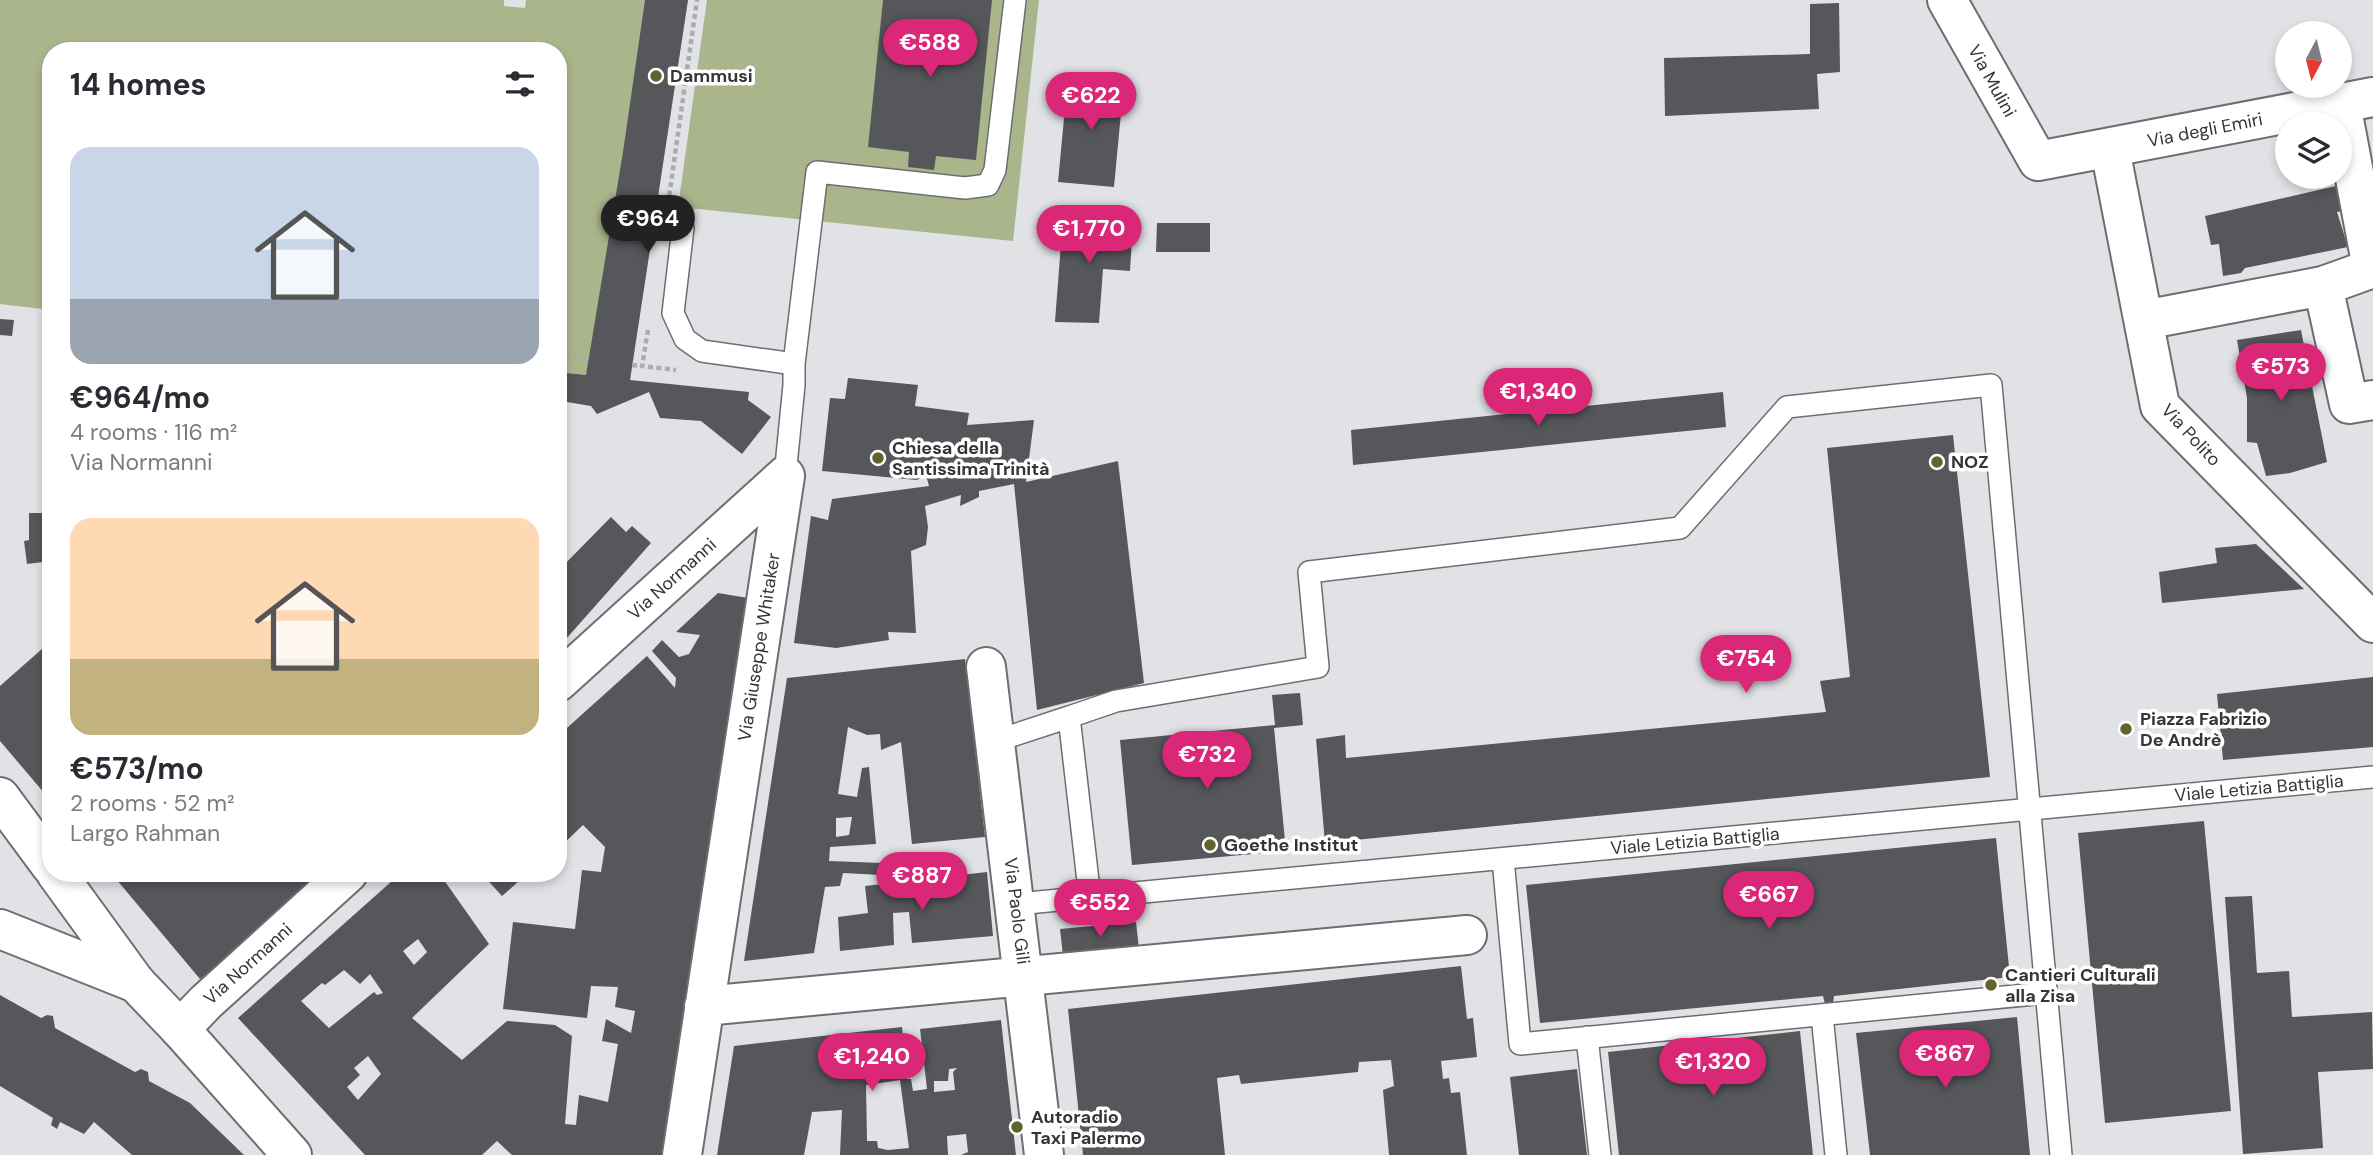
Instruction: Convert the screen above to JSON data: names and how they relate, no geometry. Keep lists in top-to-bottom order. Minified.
{"streets":{"street":["Via Mulini","Via degli Emiri","Via Polito","Via Normanni","Via Giuseppe Whitaker","Via Paolo Gili"],"lane":["Viale Letizia Battiglia"]},"crossings":[["Via Mulini","Via degli Emiri"],["Via degli Emiri","Via Polito"],["Via Normanni","Via Giuseppe Whitaker"],["Viale Letizia Battiglia","Via Paolo Gili"]],"places":["Dammusi","Chiesa della Santissima Trinità","NOZ","Piazza Fabrizio De Andrè","Goethe Institut","Cantieri Culturali alla Zisa","Autoradio Taxi Palermo"],"north":"bottom","page":{"price":["€588","€622","€964","€1,770","€573","€1,340","€754","€732","€887","€667","€552","€867","€1,240","€1,320"],"heading":"14 homes","list":[{"name":"€964/mo","note":"4 rooms · 116 m² · Via Normanni"},{"name":"€573/mo","note":"2 rooms · 52 m² · Largo Rahman"}]}}
